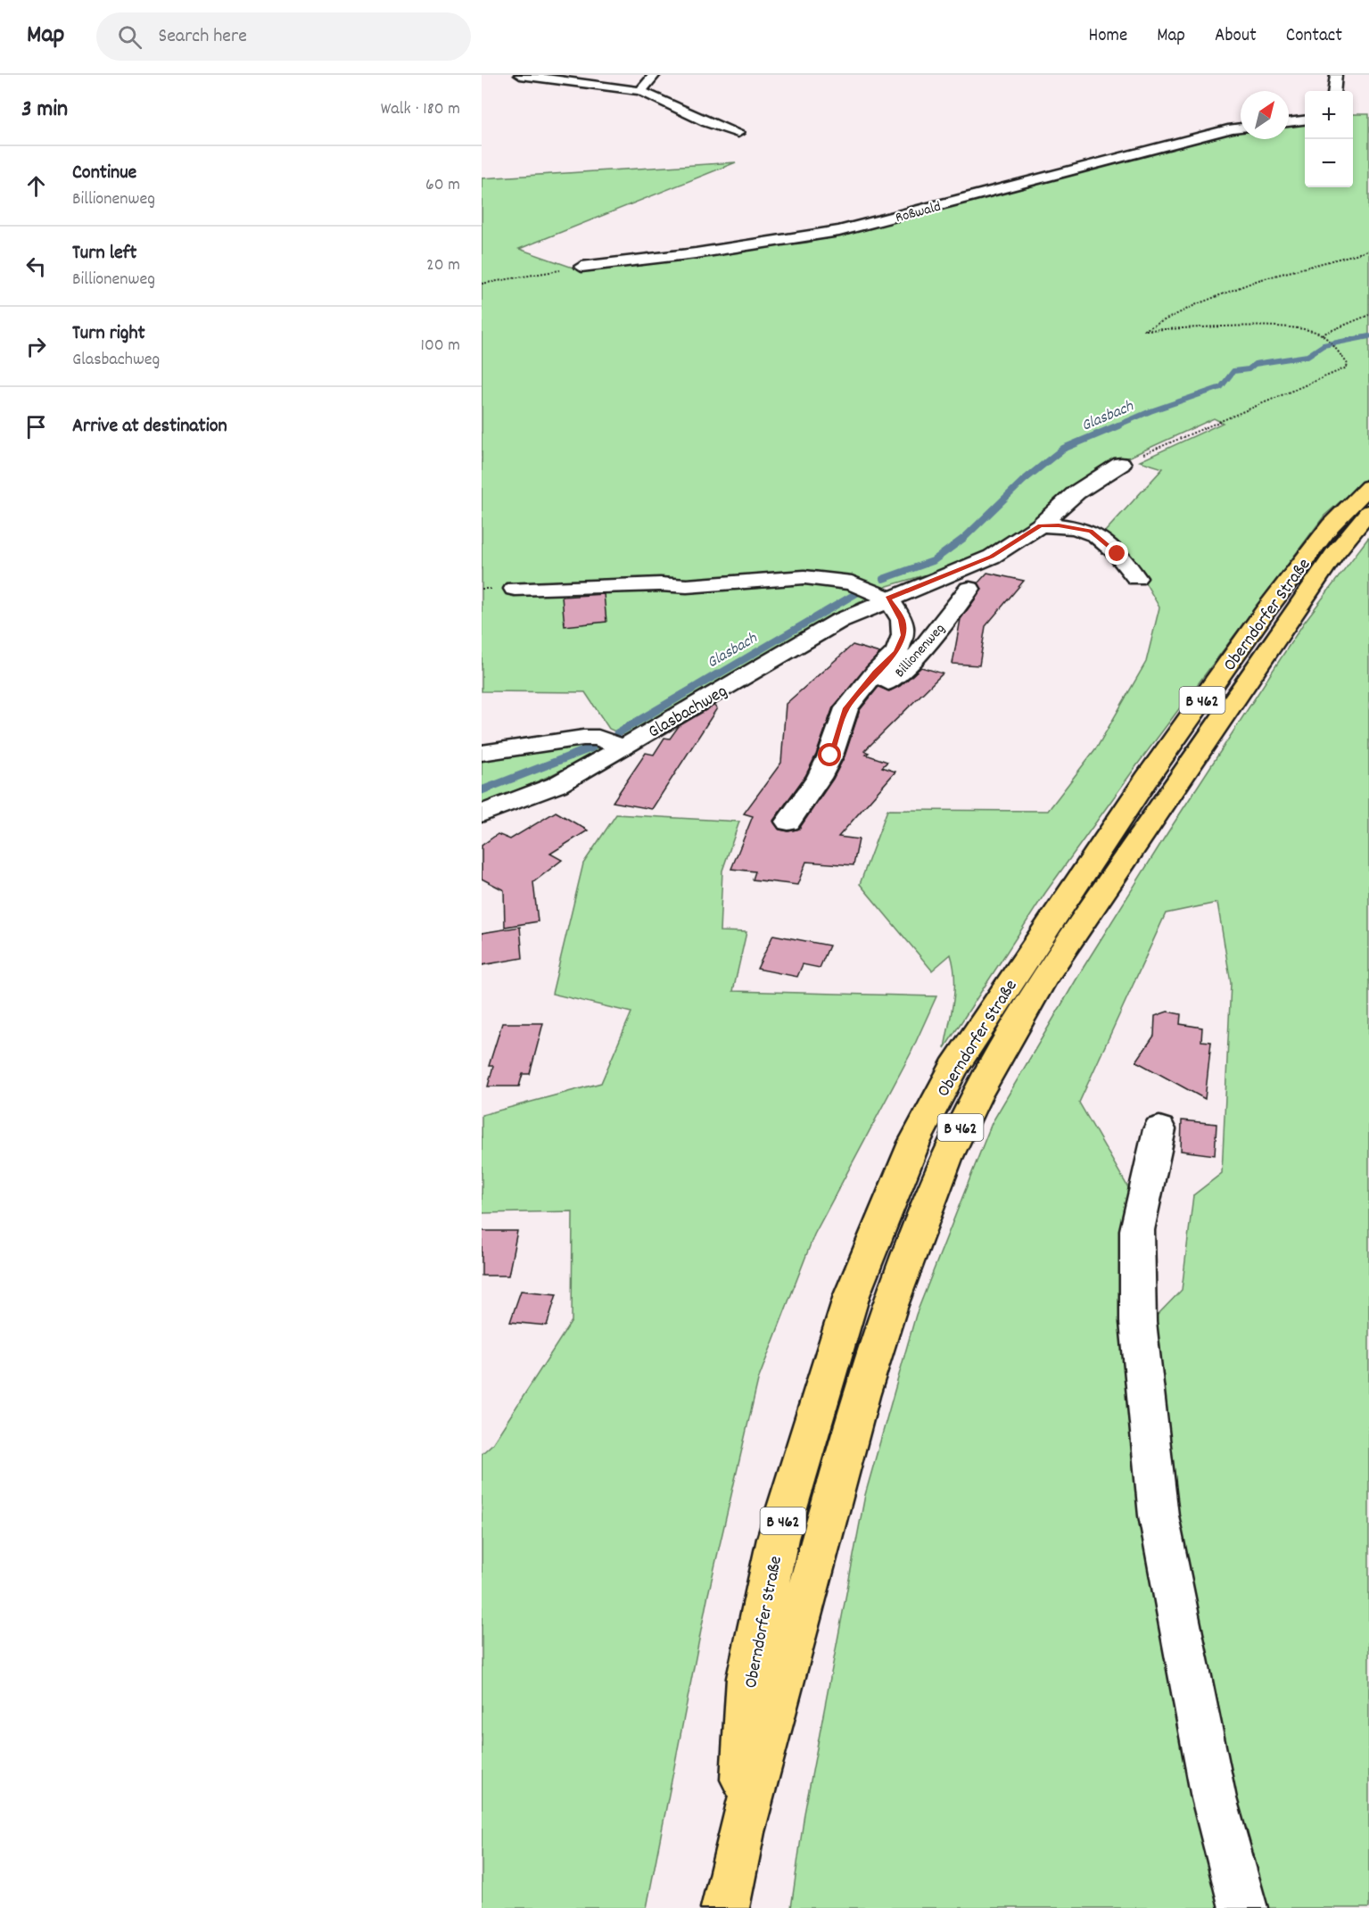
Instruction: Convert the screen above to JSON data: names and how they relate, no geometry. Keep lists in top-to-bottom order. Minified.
{"streets":{"main road":["Oberndorfer Straße","B 462"],"street":["Roßwald","Billionenweg","Glasbachweg"]},"crossings":[["Billionenweg","Glasbachweg"]],"water":["Glasbach"],"north":"top right","page":{"header":"Map","search":"Search here","nav":["Home","Map","About","Contact"],"heading":["3 min","Walk · 180 m"],"map_buttons":["+","−"],"list":[["Continue","Billionenweg","60 m"],["Turn left","Billionenweg","20 m"],["Turn right","Glasbachweg","100 m"],"Arrive at destination"]}}
